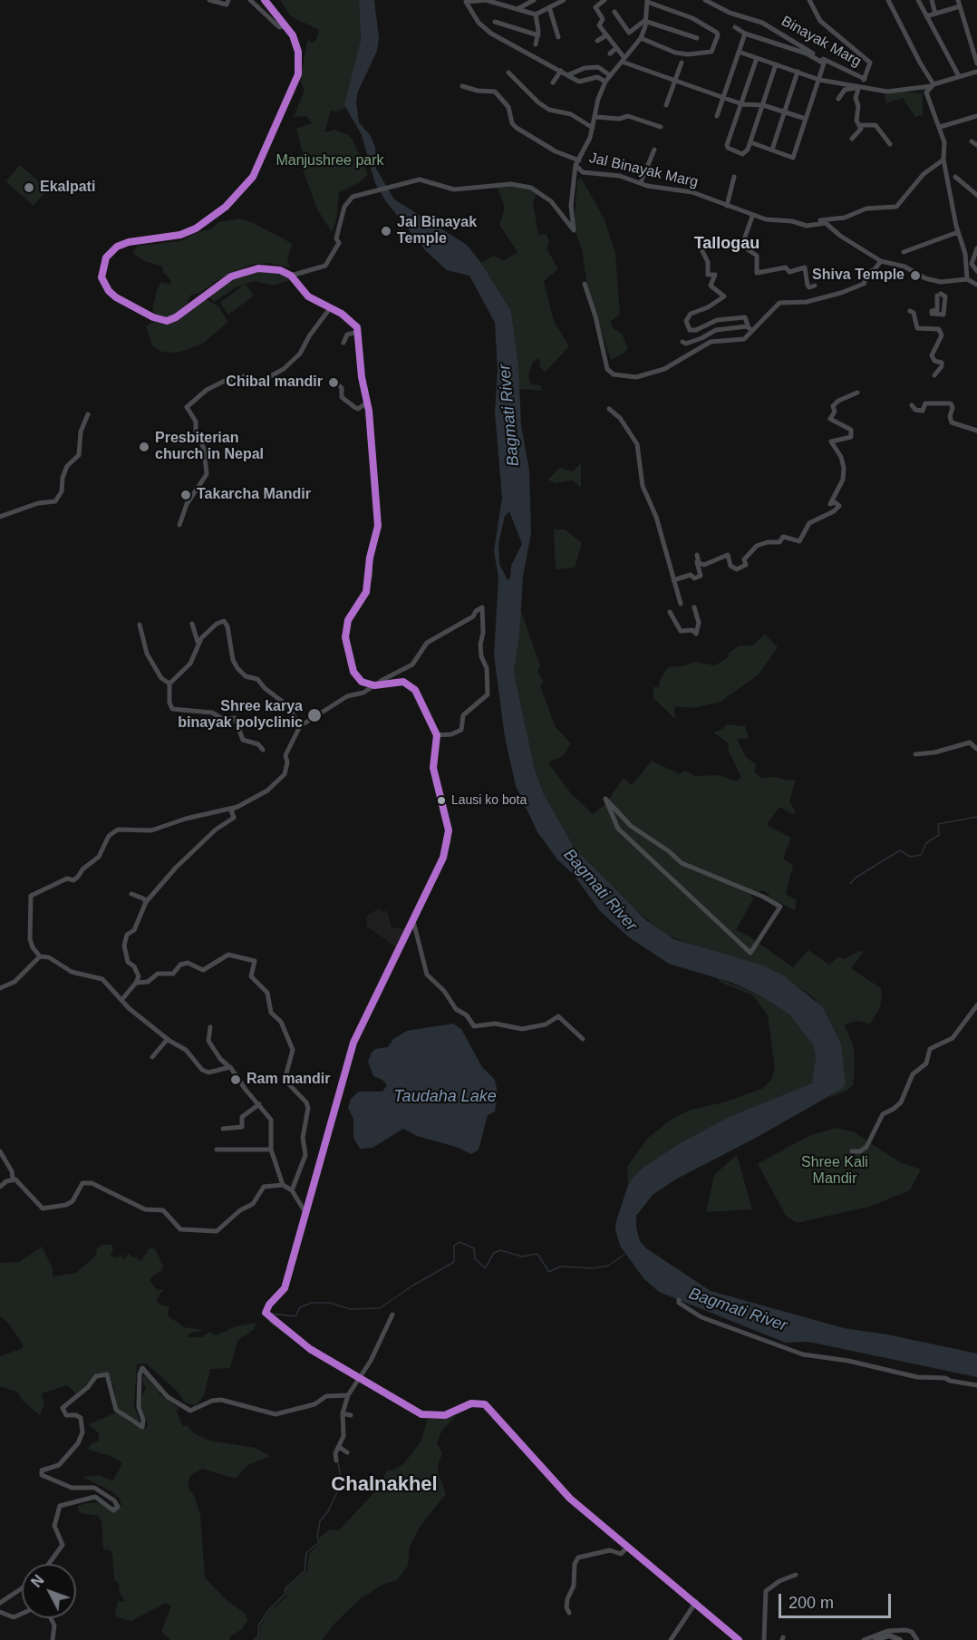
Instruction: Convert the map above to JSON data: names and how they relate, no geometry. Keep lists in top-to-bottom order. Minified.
{"streets":{"street":["Binayak Marg","Jal Binayak Marg"]},"districts":["Tallogau","Chalnakhel"],"water":["Bagmati River","Taudaha Lake"],"parks":["Manjushree park","Shree Kali Mandir"],"places":["Ekalpati","Jal Binayak Temple","Shiva Temple","Chibal mandir","Presbiterian church in Nepal","Takarcha Mandir","Shree karya binayak polyclinic","Lausi ko bota","Ram mandir"],"scale_bar":"200 m","north":"top left"}
